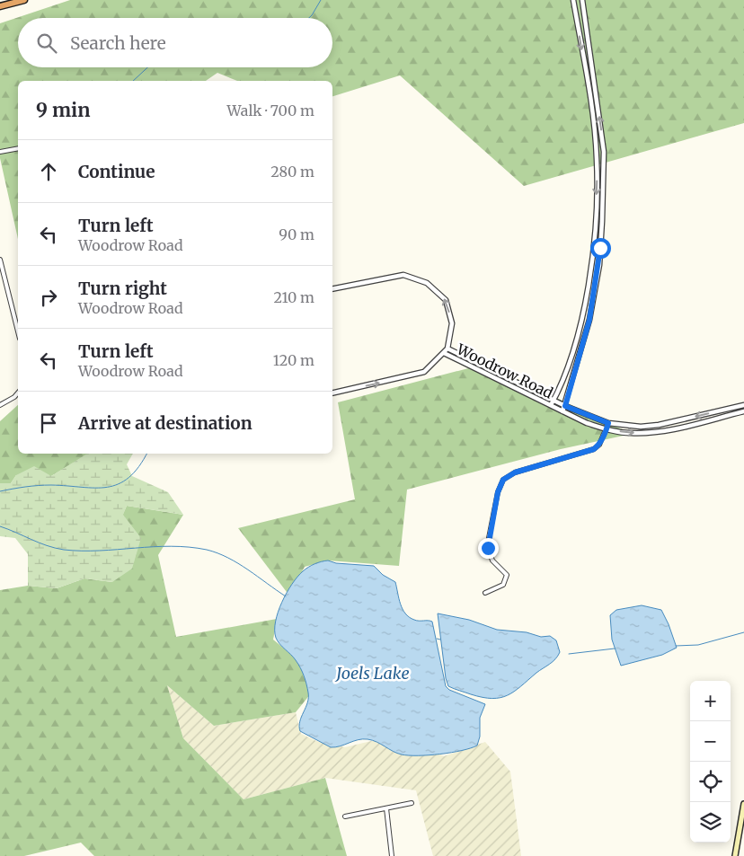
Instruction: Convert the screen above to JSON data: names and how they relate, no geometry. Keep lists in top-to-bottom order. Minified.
{"streets":{"street":["Woodrow Road"]},"water":["Joels Lake"],"page":{"search":"Search here","heading":["9 min","Walk · 700 m"],"list":[["Continue","280 m"],["Turn left","Woodrow Road","90 m"],["Turn right","Woodrow Road","210 m"],["Turn left","Woodrow Road","120 m"],"Arrive at destination"],"map_buttons":["+","−"]}}
